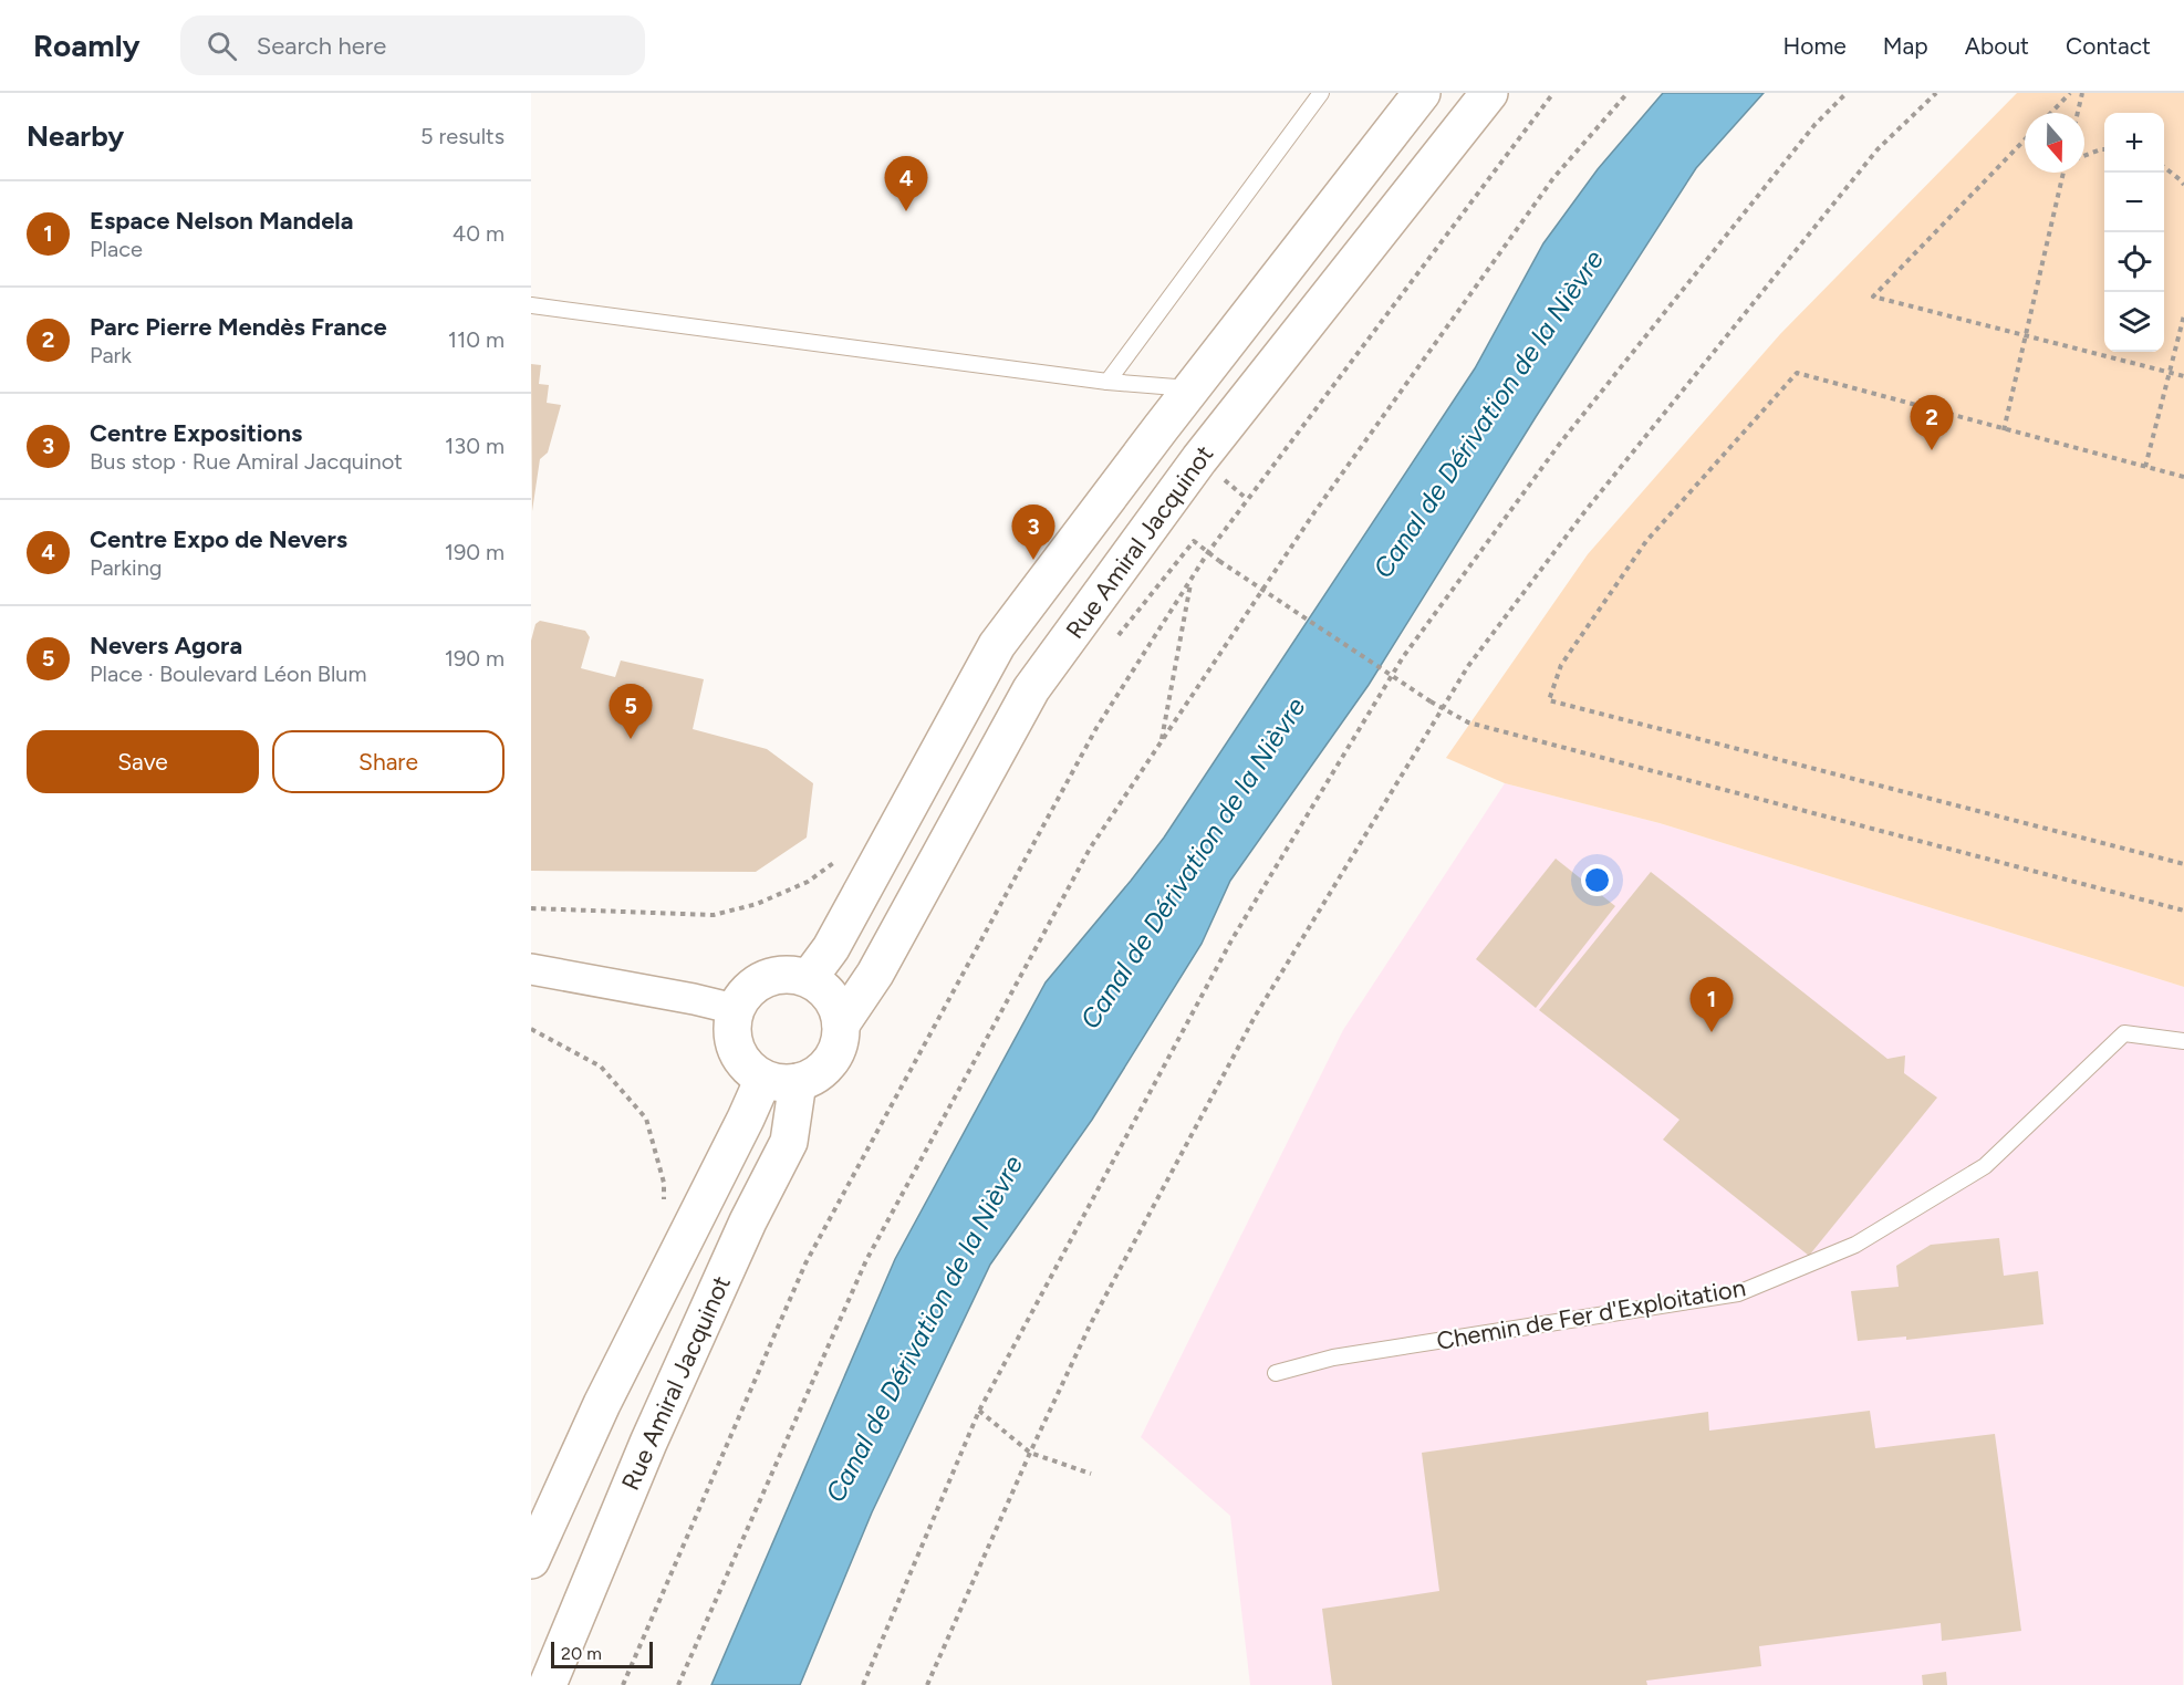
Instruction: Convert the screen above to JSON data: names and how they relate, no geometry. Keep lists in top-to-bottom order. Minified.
{"streets":{"main road":["Rue Amiral Jacquinot"],"lane":["Chemin de Fer d'Exploitation"]},"water":["Canal de Dérivation de la Nièvre"],"scale_bar":"20 m","north":"bottom","page":{"header":"Roamly","search":"Search here","nav":["Home","Map","About","Contact"],"heading":["Nearby","5 results"],"map_buttons":["+","−"],"pins":["4","2","3","5","1"],"list":[{"mark":"1","name":"Espace Nelson Mandela","note":"Place","value":"40 m"},{"mark":"2","name":"Parc Pierre Mendès France","note":"Park","value":"110 m"},{"mark":"3","name":"Centre Expositions","note":"Bus stop · Rue Amiral Jacquinot","value":"130 m"},{"mark":"4","name":"Centre Expo de Nevers","note":"Parking","value":"190 m"},{"mark":"5","name":"Nevers Agora","note":"Place · Boulevard Léon Blum","value":"190 m"}],"buttons":["Save","Share"],"scale":"20 m"}}
